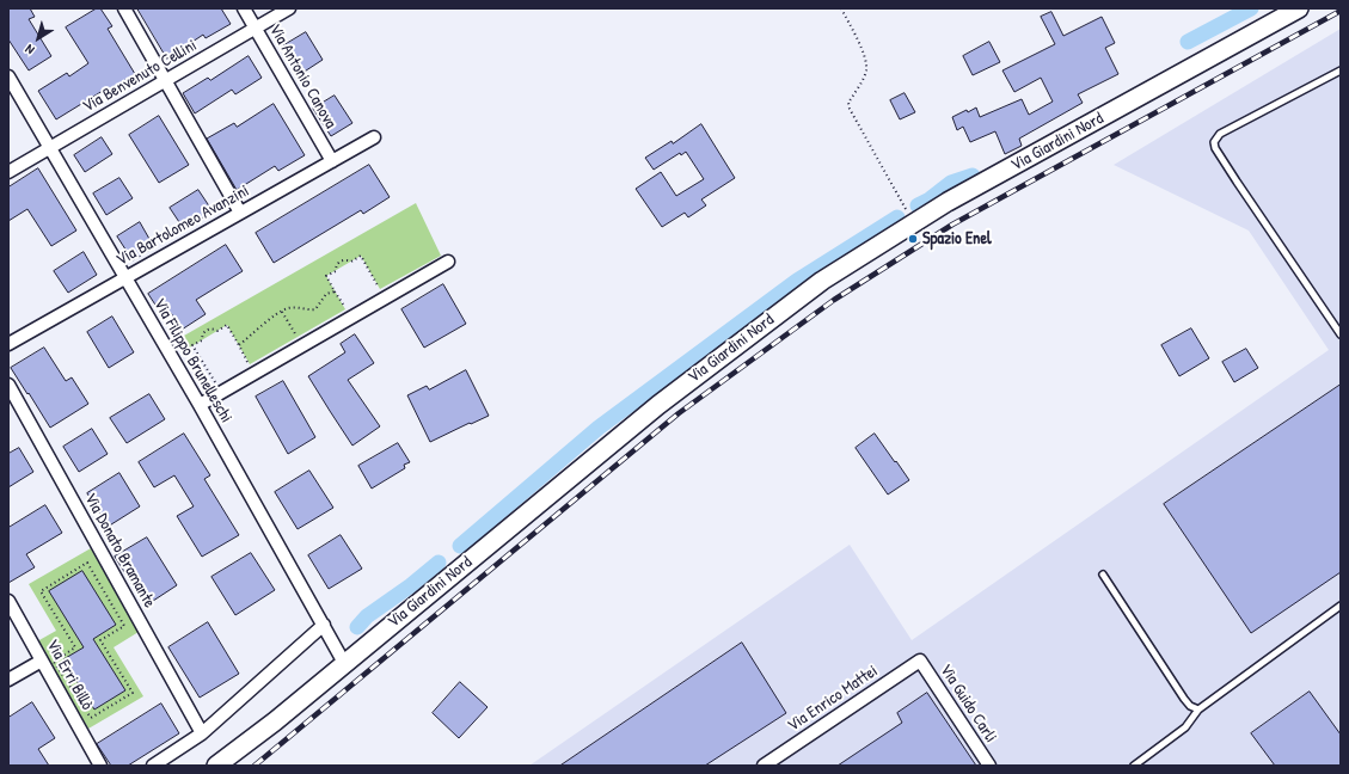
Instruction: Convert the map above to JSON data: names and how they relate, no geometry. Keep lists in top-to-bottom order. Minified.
{"streets":{"main road":["Via Giardini Nord"],"street":["Via Benvenuto Cellini","Via Antonio Canova","Via Bartolomeo Avanzini","Via Filippo Brunelleschi","Via Donato Bramante","Via Erri Billò","Via Enrico Mattei","Via Guido Carli"]},"crossings":[["Via Benvenuto Cellini","Via Antonio Canova"],["Via Benvenuto Cellini","Via Filippo Brunelleschi"],["Via Antonio Canova","Via Bartolomeo Avanzini"],["Via Giardini Nord","Via Filippo Brunelleschi"],["Via Bartolomeo Avanzini","Via Filippo Brunelleschi"],["Via Enrico Mattei","Via Guido Carli"]],"places":["Spazio Enel"],"north":"bottom left"}
